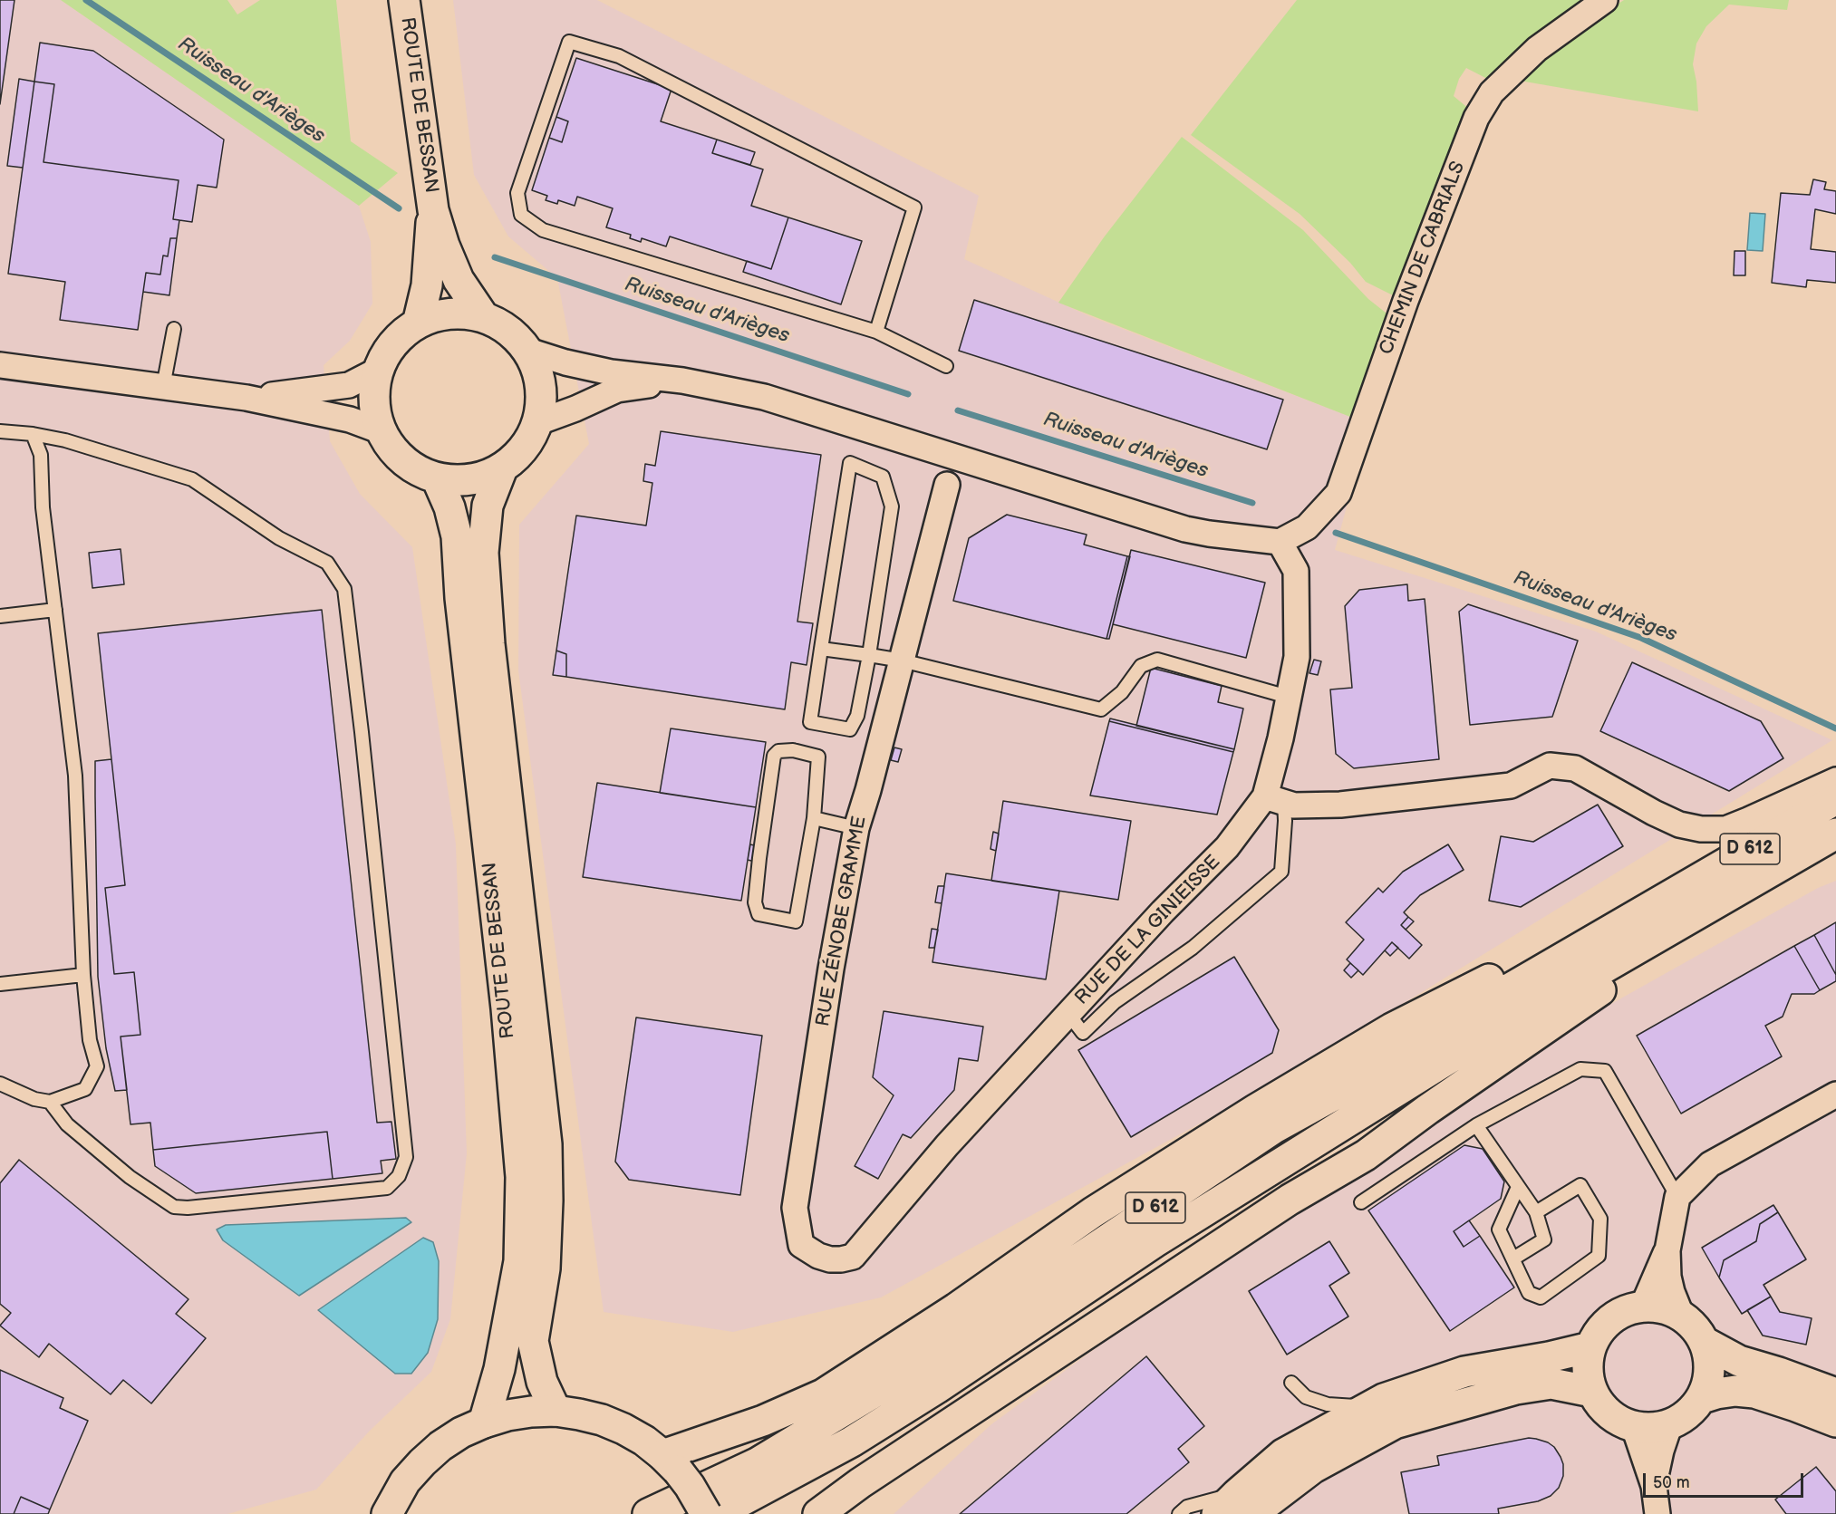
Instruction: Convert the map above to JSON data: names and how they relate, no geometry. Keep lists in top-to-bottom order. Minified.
{"streets":{"main road":["ROUTE DE BESSAN","D 612"],"street":["CHEMIN DE CABRIALS","RUE ZÉNOBE GRAMME","RUE DE LA GINIEISSE"]},"crossings":[["CHEMIN DE CABRIALS","RUE DE LA GINIEISSE"],["RUE ZÉNOBE GRAMME","RUE DE LA GINIEISSE"]],"water":["Ruisseau d'Arièges"],"scale_bar":"50 m"}
